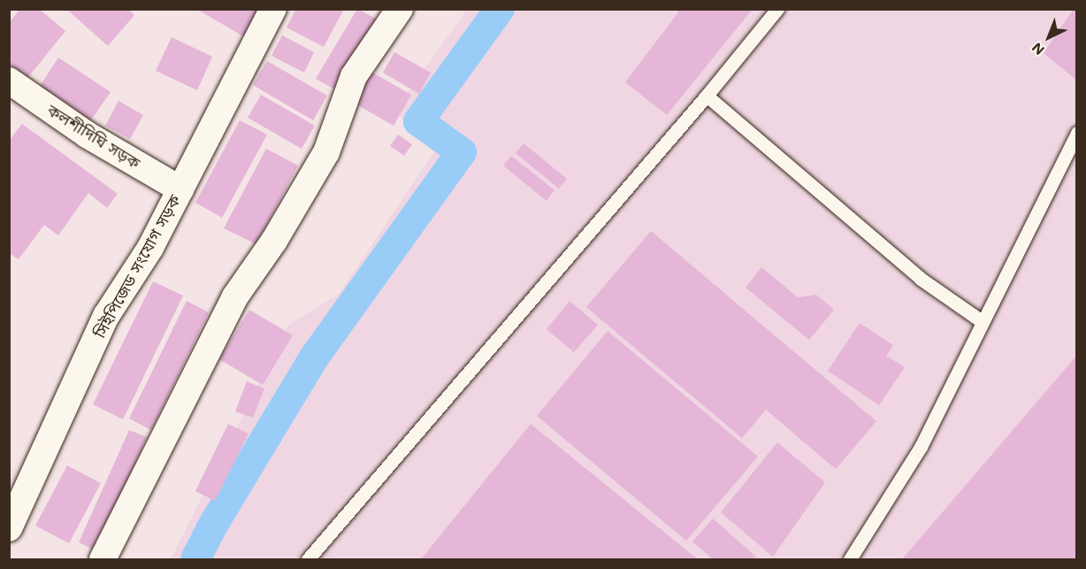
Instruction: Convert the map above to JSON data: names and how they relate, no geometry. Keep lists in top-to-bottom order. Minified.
{"streets":{"street":["কলশীদিঘি সড়ক","সিইপিজেড সংযোগ সড়ক"]},"crossings":[["কলশীদিঘি সড়ক","সিইপিজেড সংযোগ সড়ক"]],"north":"bottom left"}
